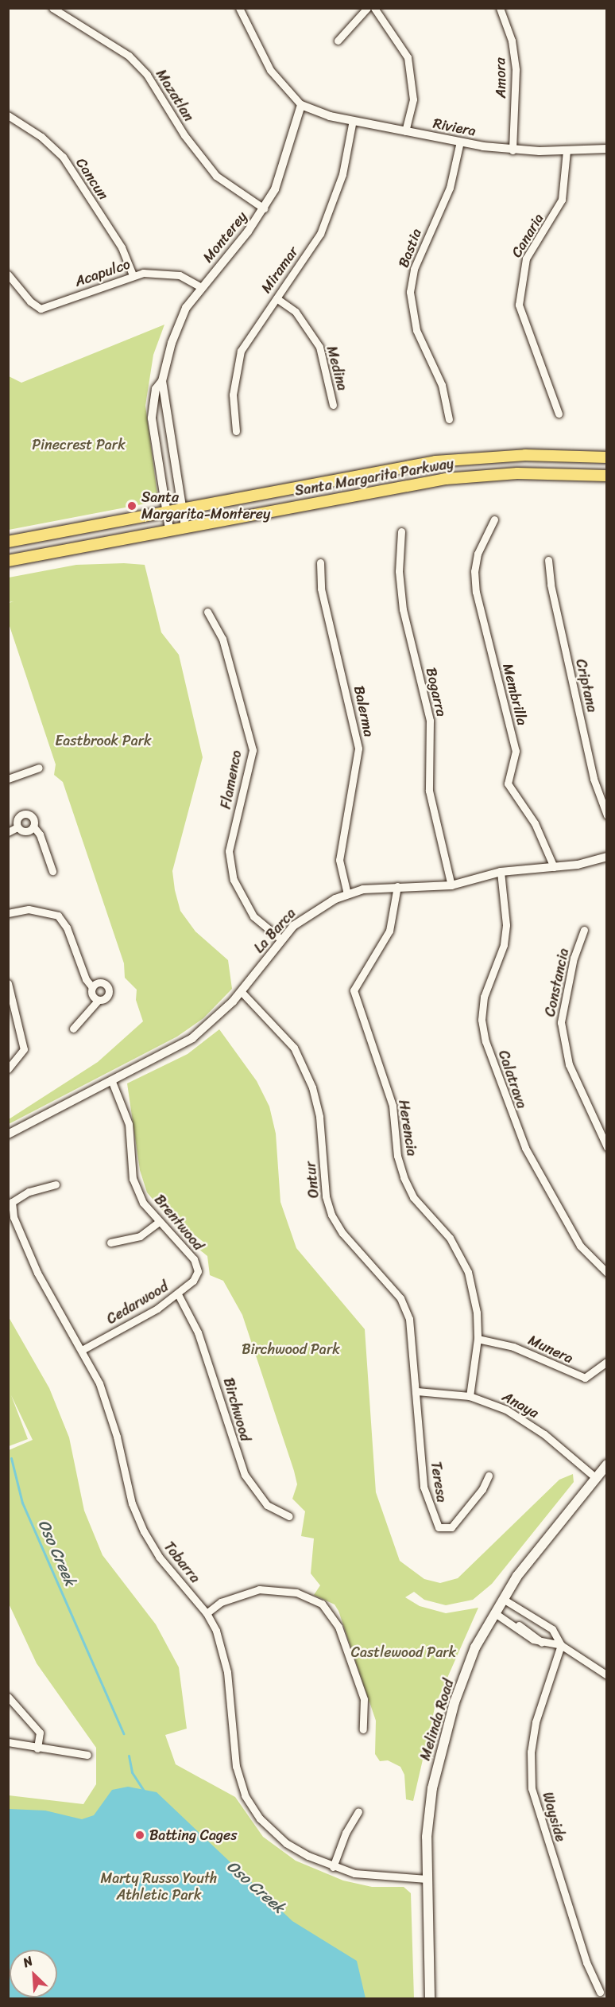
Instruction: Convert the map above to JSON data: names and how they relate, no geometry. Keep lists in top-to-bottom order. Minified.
{"streets":{"main road":["Santa Margarita Parkway","Melinda Road"],"street":["Amora","Mazatlan","Riviera","Cancun","Canaria","Monterey","Bastia","Miramar","Acapulco","Medina","Criptana","Bogarra","Membrilla","Balerma","Flamenco","La Barca","Constancia","Calatrava","Herencia","Ontur","Brentwood","Cedarwood","Munera","Anaya","Birchwood","Teresa","Tobarra","Wayside"]},"crossings":[["Amora","Riviera"],["Mazatlan","Monterey"],["Riviera","Canaria"],["Riviera","Monterey"],["Riviera","Bastia"],["Riviera","Miramar"],["Cancun","Acapulco"],["Monterey","Acapulco"],["Monterey","Santa Margarita Parkway"],["Miramar","Medina"],["Bogarra","La Barca"],["Membrilla","La Barca"],["Balerma","La Barca"],["Flamenco","La Barca"],["La Barca","Calatrava"],["La Barca","Herencia"],["La Barca","Ontur"],["La Barca","Brentwood"],["Herencia","Munera"],["Herencia","Anaya"],["Ontur","Anaya"],["Ontur","Teresa"],["Brentwood","Cedarwood"],["Cedarwood","Birchwood"],["Cedarwood","Tobarra"],["Anaya","Teresa"],["Anaya","Melinda Road"],["Tobarra","Melinda Road"]],"water":["Oso Creek"],"parks":["Pinecrest Park","Eastbrook Park","Birchwood Park","Castlewood Park","Marty Russo Youth Athletic Park"],"places":["Santa Margarita-Monterey","Batting Cages"],"north":"top left"}
